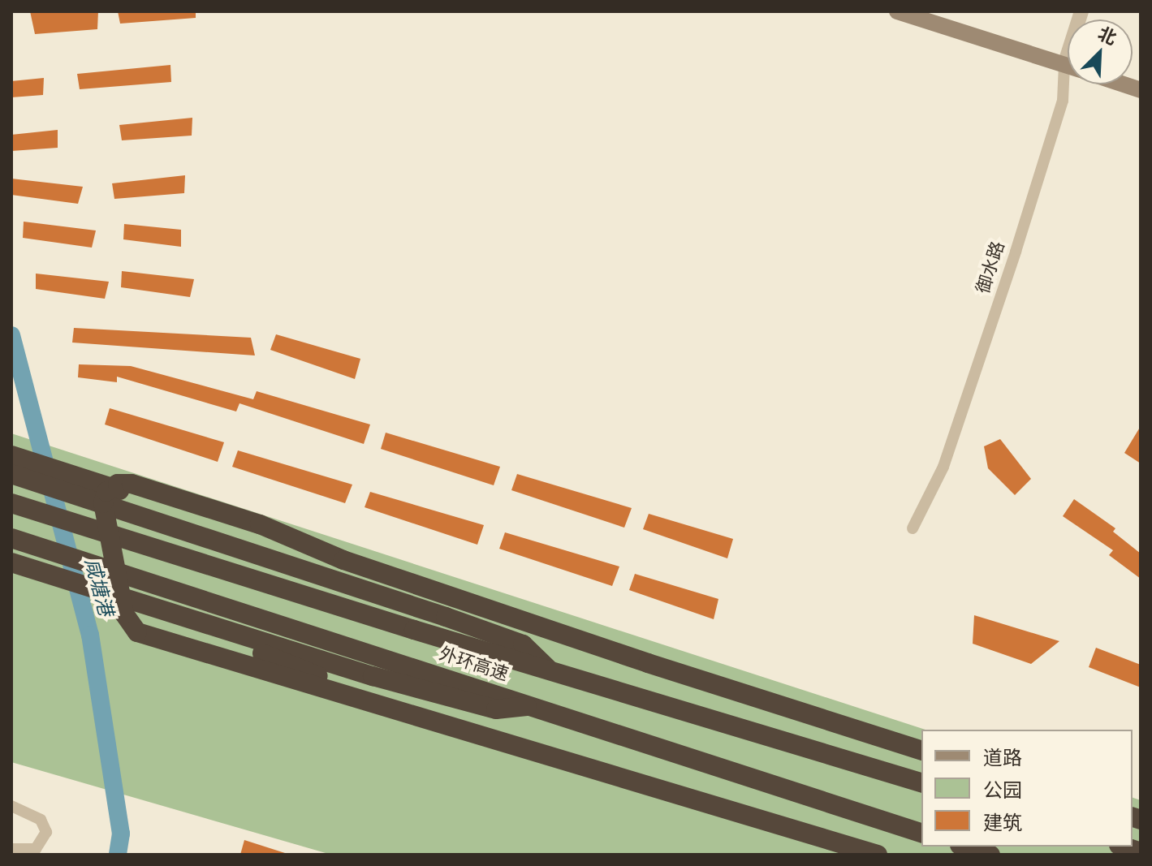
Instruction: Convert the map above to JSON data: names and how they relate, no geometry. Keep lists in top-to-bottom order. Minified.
{"streets":{"highway":["外环高速"],"street":["御水路"]},"water":["咸塘港"],"legend":["道路","公园","建筑"],"north":"top right"}
